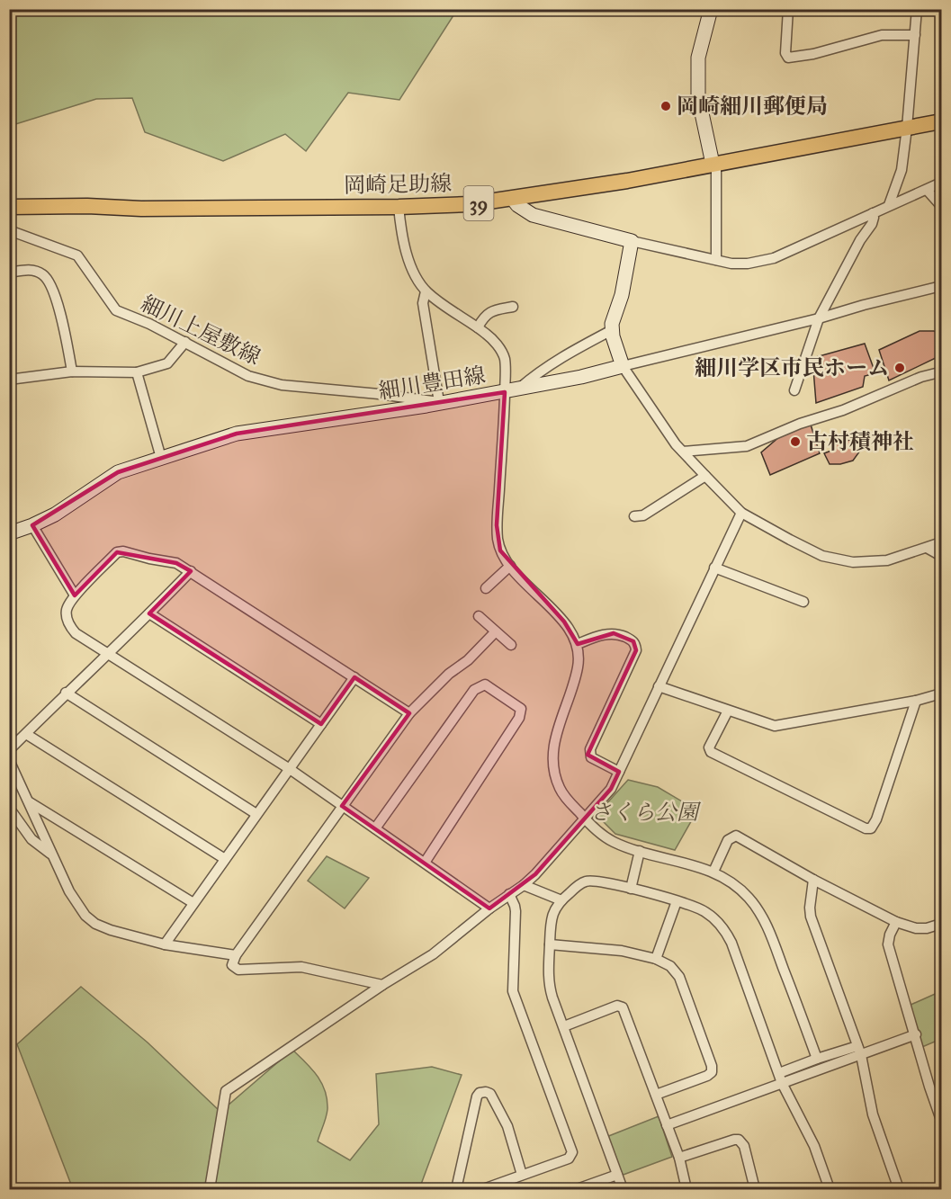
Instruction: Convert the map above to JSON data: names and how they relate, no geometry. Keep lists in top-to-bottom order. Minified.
{"streets":{"main road":["岡崎足助線","39","細川豊田線"],"street":["細川上屋敷線"]},"crossings":[["細川上屋敷線","細川豊田線"]],"parks":["さくら公園"],"places":["岡崎細川郵便局","細川学区市民ホーム","古村積神社"]}
